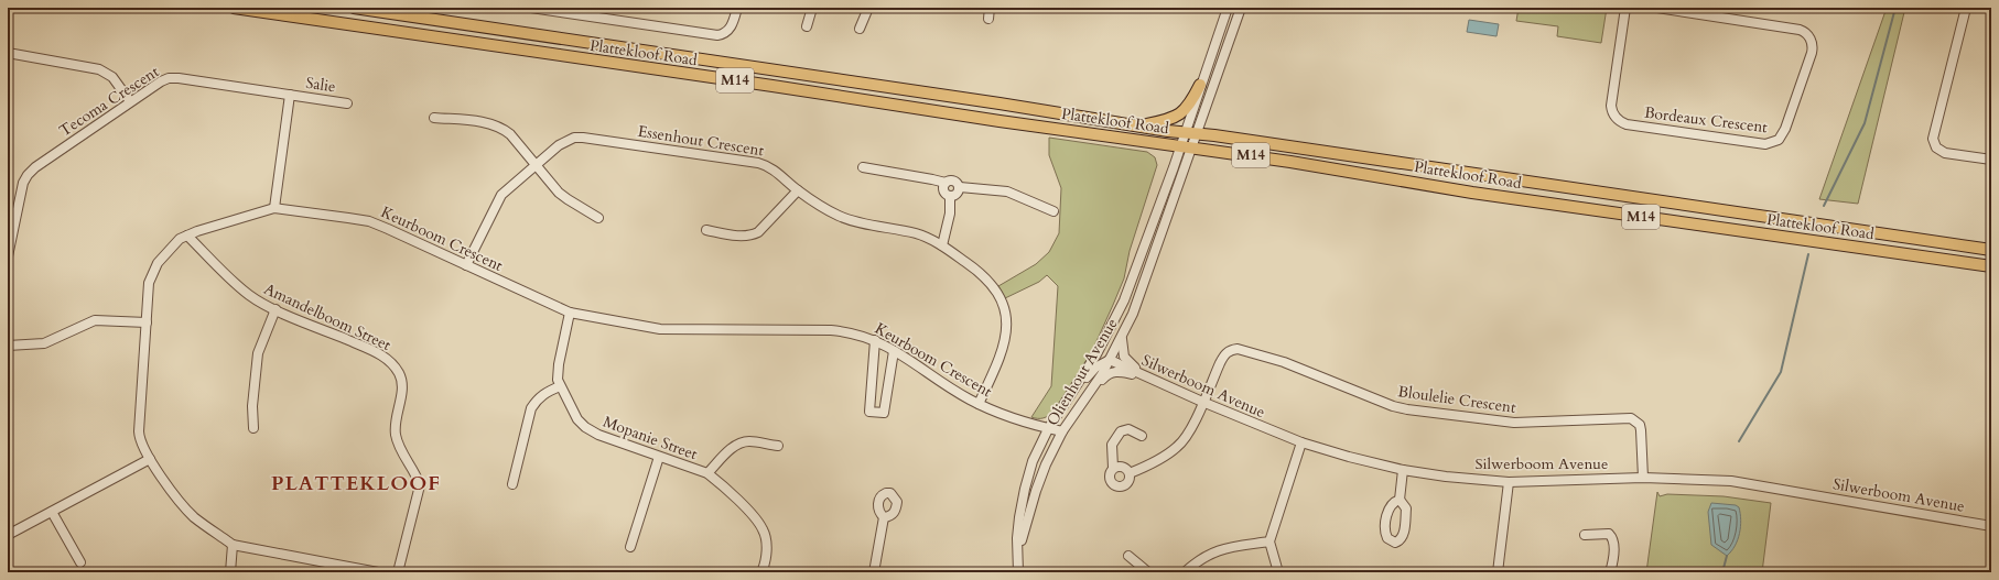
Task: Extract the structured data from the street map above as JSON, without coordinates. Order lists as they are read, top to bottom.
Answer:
{
  "streets": {
    "main road": ["Plattekloof Road", "M14"],
    "street": [
      "Salie",
      "Tecoma Crescent",
      "Bordeaux Crescent",
      "Essenhout Crescent",
      "Keurboom Crescent",
      "Amandelboom Street",
      "Olienhout Avenue",
      "Silwerboom Avenue",
      "Bloulelie Crescent",
      "Mopanie Street"
    ]
  },
  "crossings": [
    ["Plattekloof Road", "Olienhout Avenue"],
    ["Salie", "Tecoma Crescent"],
    ["Essenhout Crescent", "Keurboom Crescent"],
    ["Keurboom Crescent", "Amandelboom Street"],
    ["Keurboom Crescent", "Olienhout Avenue"],
    ["Keurboom Crescent", "Mopanie Street"],
    ["Olienhout Avenue", "Silwerboom Avenue"],
    ["Silwerboom Avenue", "Bloulelie Crescent"]
  ],
  "districts": ["PLATTEKLOOF"]
}
